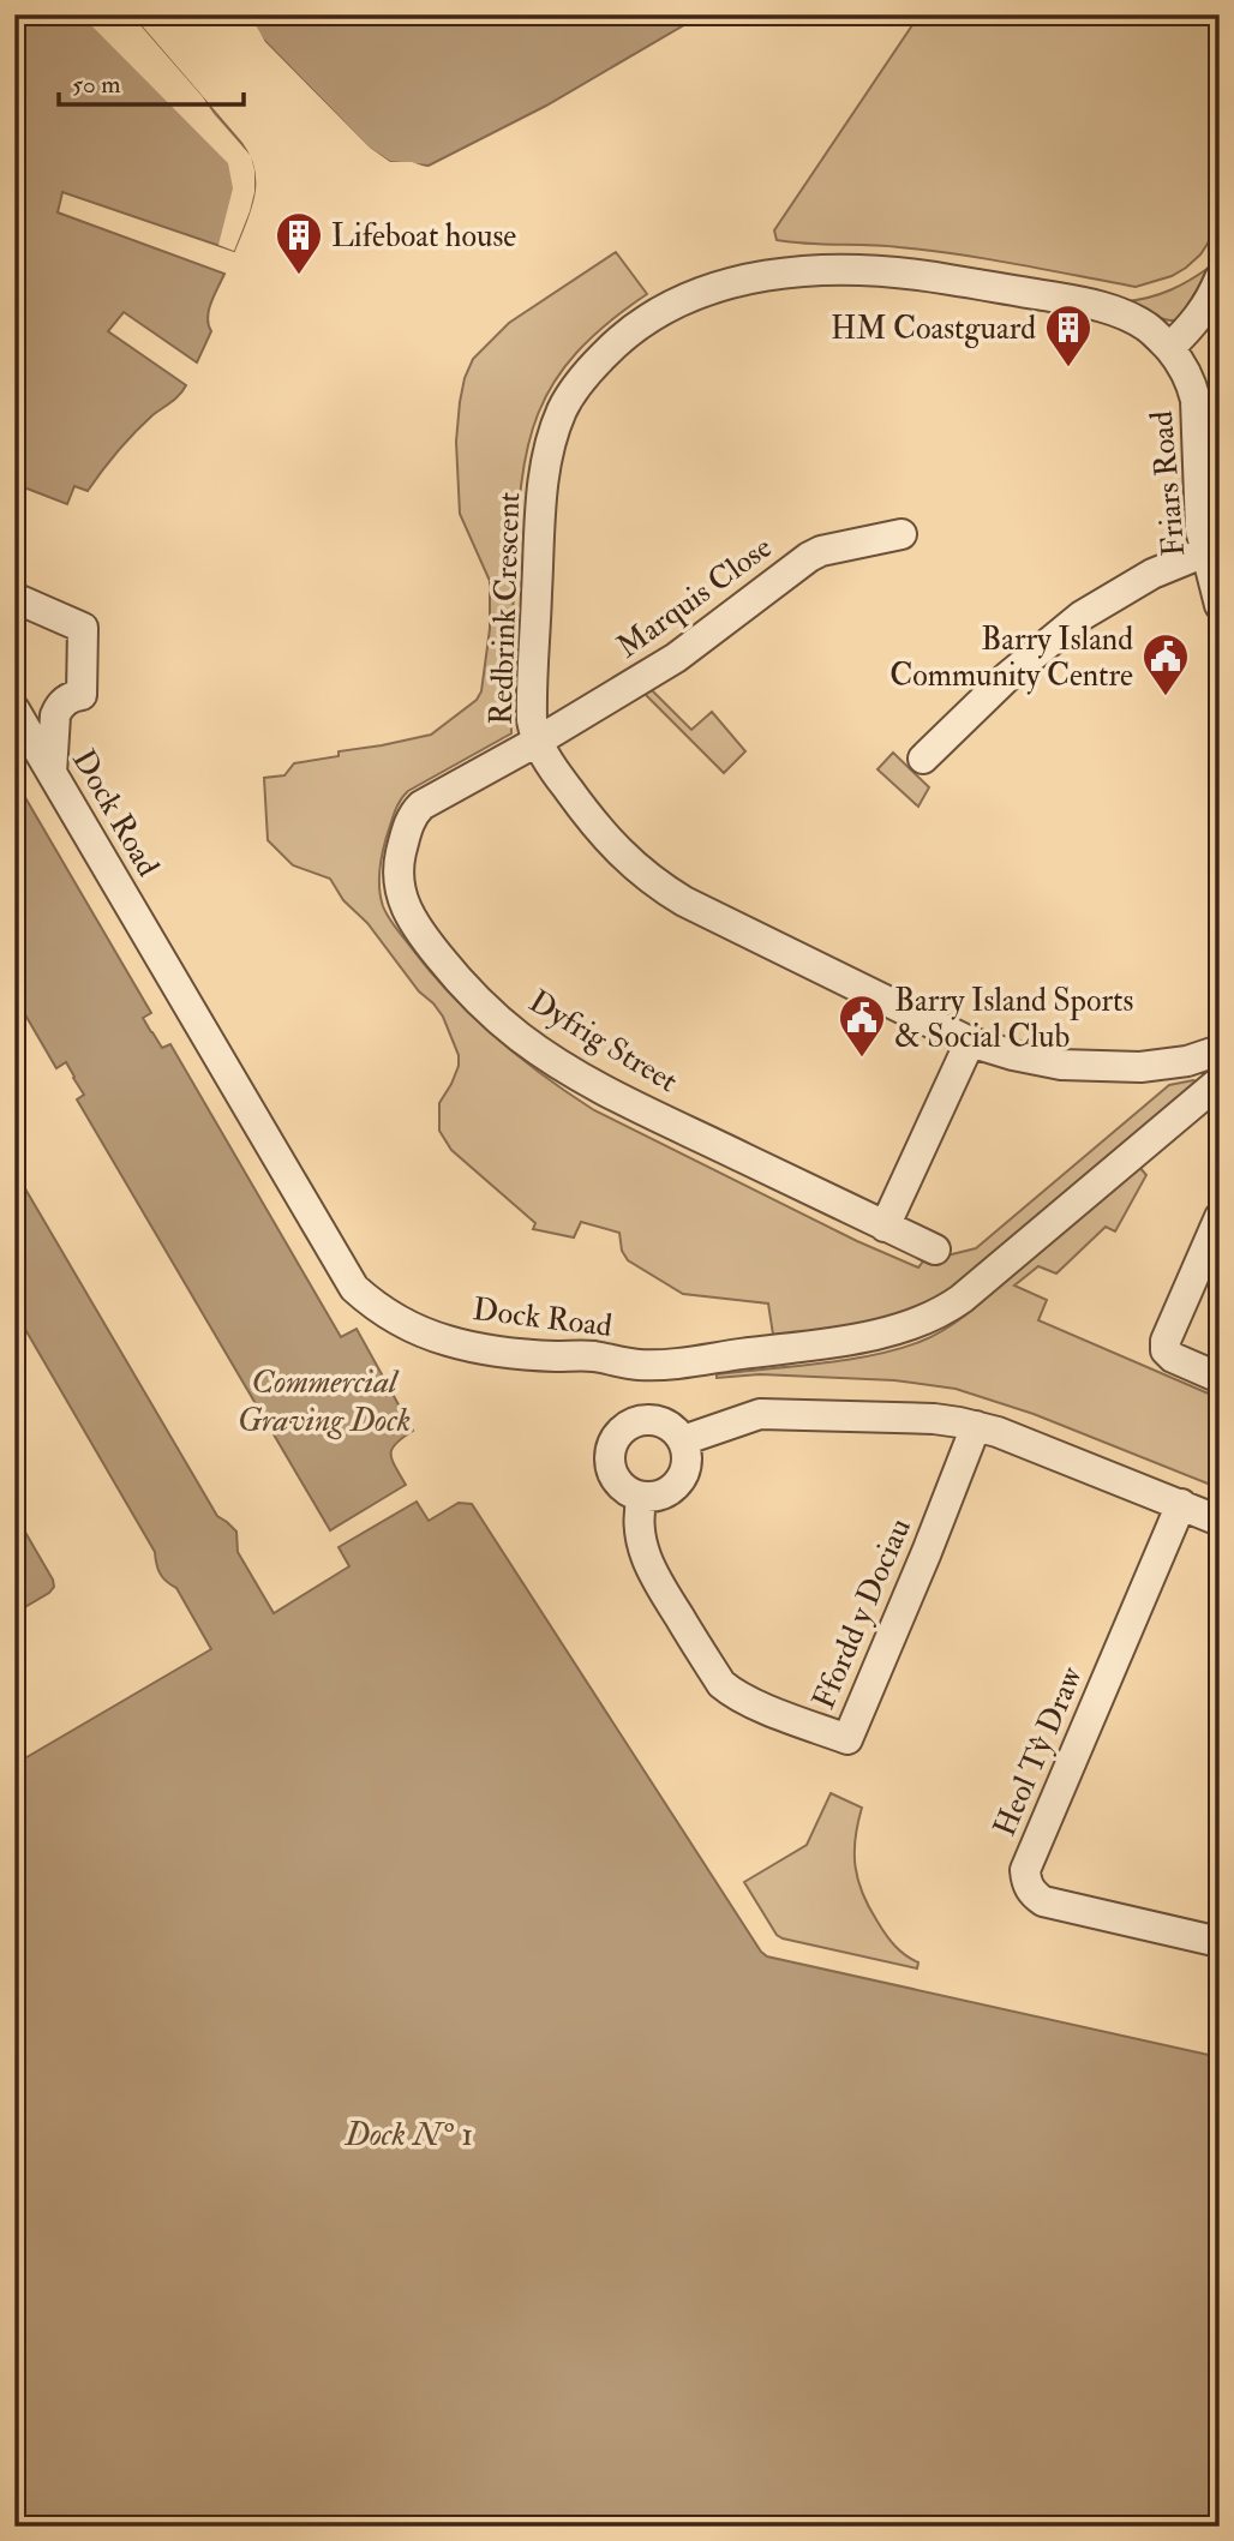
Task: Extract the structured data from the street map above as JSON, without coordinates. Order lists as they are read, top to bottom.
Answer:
{
  "streets": {
    "street": [
      "Friars Road",
      "Marquis Close",
      "Redbrink Crescent",
      "Dock Road",
      "Dyfrig Street",
      "Ffordd y Dociau",
      "Heol Tŷ Draw"
    ]
  },
  "crossings": [
    ["Friars Road", "Redbrink Crescent"],
    ["Marquis Close", "Redbrink Crescent"],
    ["Marquis Close", "Dyfrig Street"],
    ["Redbrink Crescent", "Dyfrig Street"]
  ],
  "water": ["Commercial Graving Dock", "Dock Nº 1"],
  "places": {
    "building": ["Lifeboat house", "HM Coastguard"],
    "public building": ["Barry Island Community Centre", "Barry Island Sports & Social Club"]
  },
  "scale_bar": "50 m"
}
